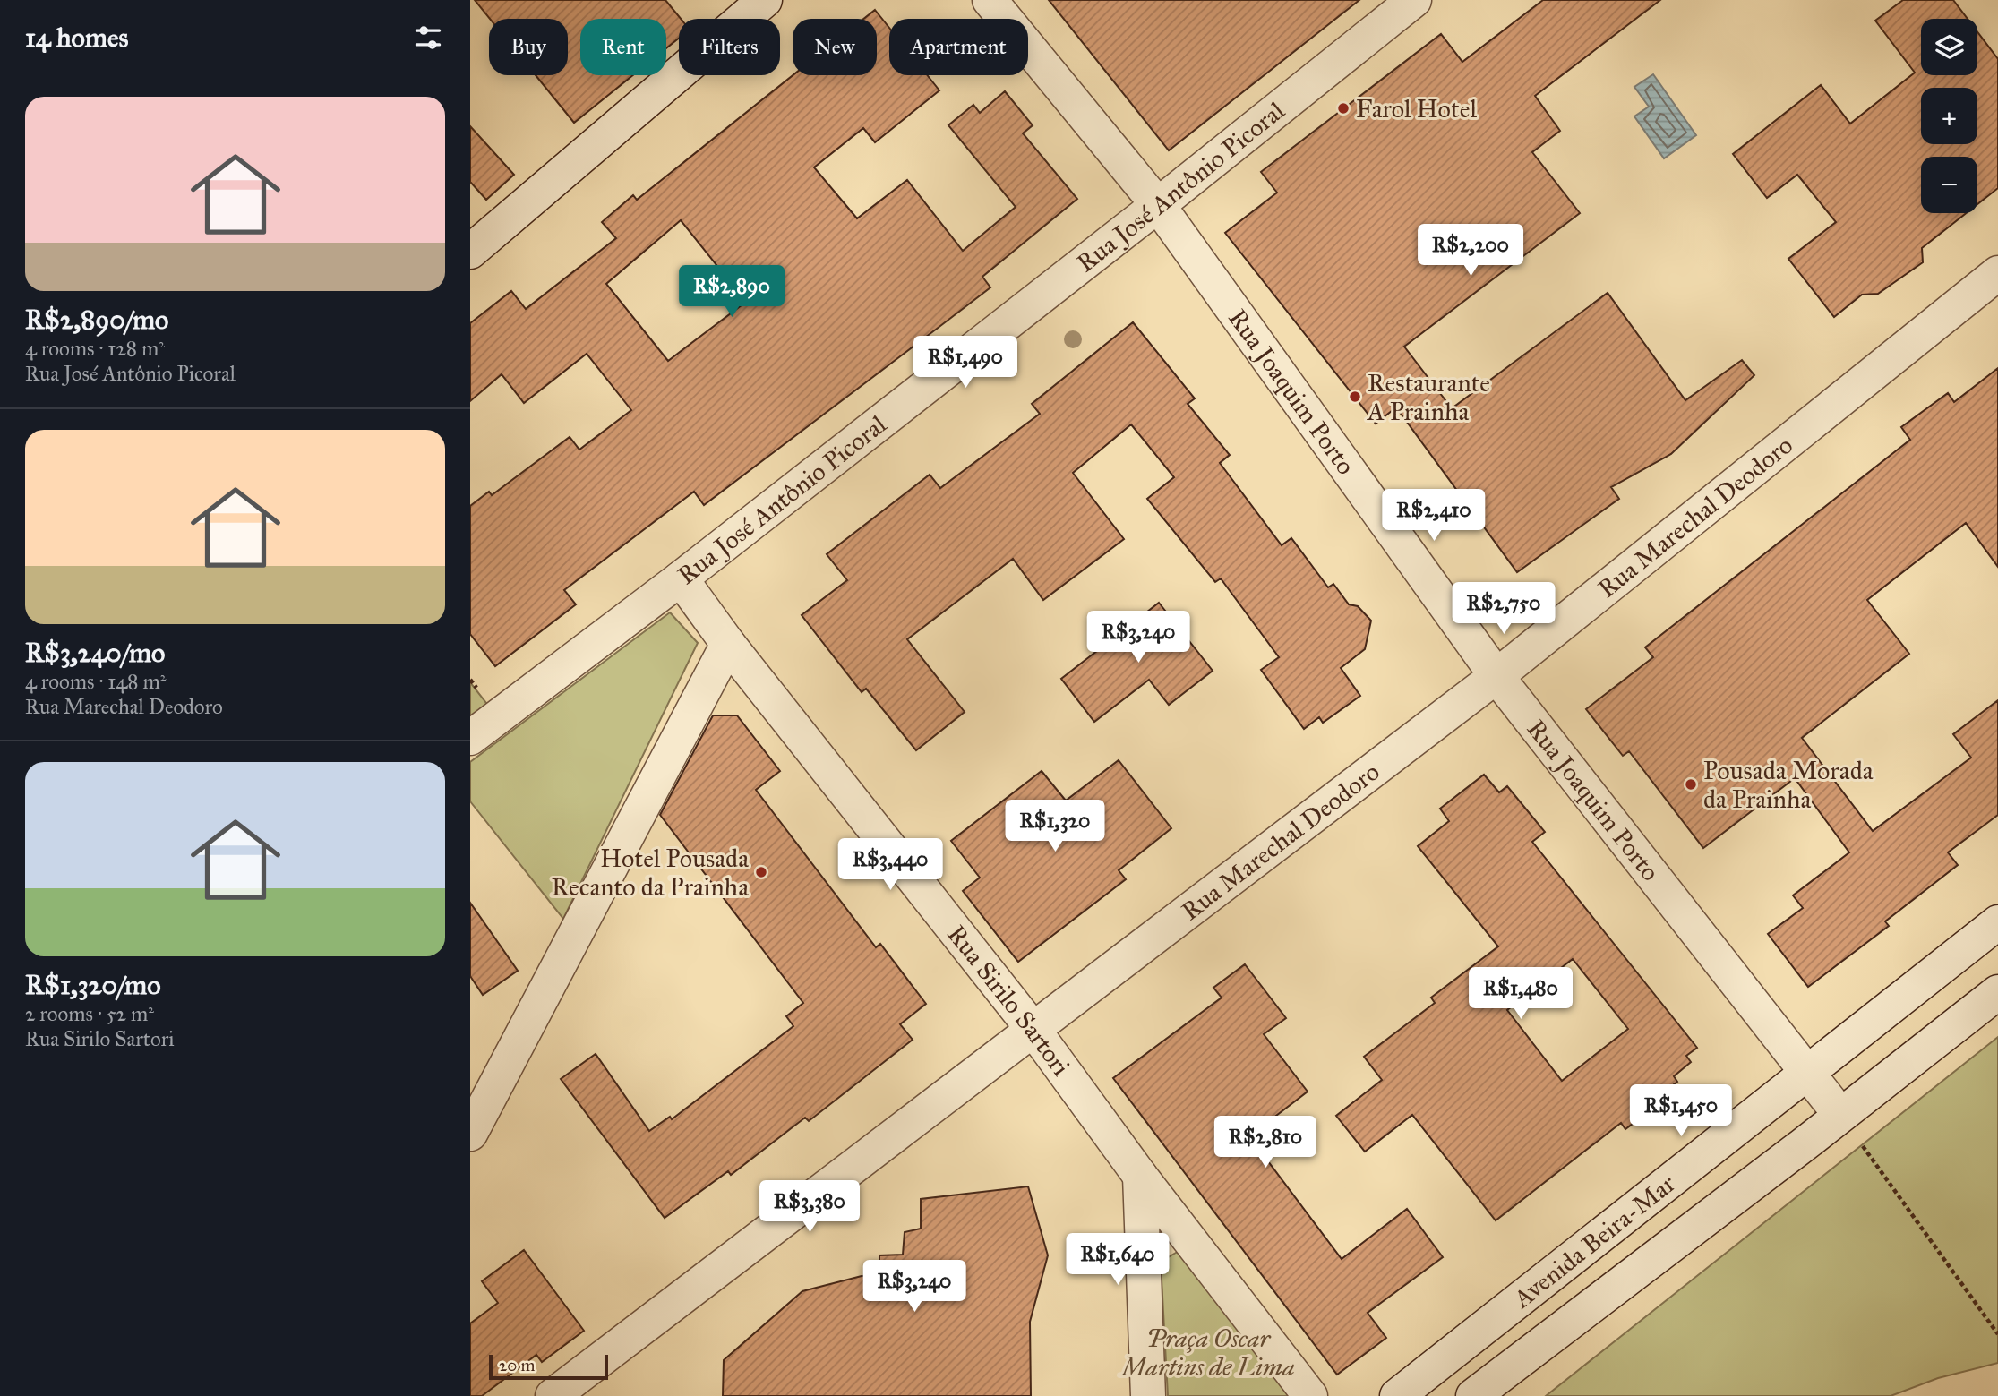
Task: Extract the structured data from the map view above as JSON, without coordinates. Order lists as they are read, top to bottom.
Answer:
{
  "streets": {
    "street": [
      "Rua José Antônio Picoral",
      "Rua Joaquim Porto",
      "Rua Marechal Deodoro",
      "Rua Sirilo Sartori",
      "Avenida Beira-Mar"
    ]
  },
  "crossings": [
    ["Rua José Antônio Picoral", "Rua Joaquim Porto"],
    ["Rua José Antônio Picoral", "Rua Sirilo Sartori"],
    ["Rua Joaquim Porto", "Rua Marechal Deodoro"],
    ["Rua Joaquim Porto", "Avenida Beira-Mar"],
    ["Rua Marechal Deodoro", "Rua Sirilo Sartori"]
  ],
  "parks": ["Praça Oscar Martins de Lima"],
  "places": [
    "Farol Hotel",
    "Restaurante A Prainha",
    "Pousada Morada da Prainha",
    "Hotel Pousada Recanto da Prainha"
  ],
  "scale_bar": "20 m",
  "page": {
    "heading": "14 homes",
    "map_buttons": ["+", "−"],
    "chip": [
      "Buy",
      "Rent",
      "Filters",
      "New",
      "Apartment"
    ],
    "list": [
      {
        "name": "R$2,890/mo",
        "note": "4 rooms · 128 m² · Rua José Antônio Picoral"
      },
      {
        "name": "R$3,240/mo",
        "note": "4 rooms · 148 m² · Rua Marechal Deodoro"
      },
      {
        "name": "R$1,320/mo",
        "note": "2 rooms · 52 m² · Rua Sirilo Sartori"
      }
    ],
    "price": [
      "R$2,200",
      "R$2,890",
      "R$1,490",
      "R$2,410",
      "R$2,750",
      "R$3,240",
      "R$1,320",
      "R$3,440",
      "R$1,480",
      "R$1,450",
      "R$2,810",
      "R$3,380",
      "R$1,640",
      "R$3,240"
    ],
    "scale": "20 m"
  }
}
